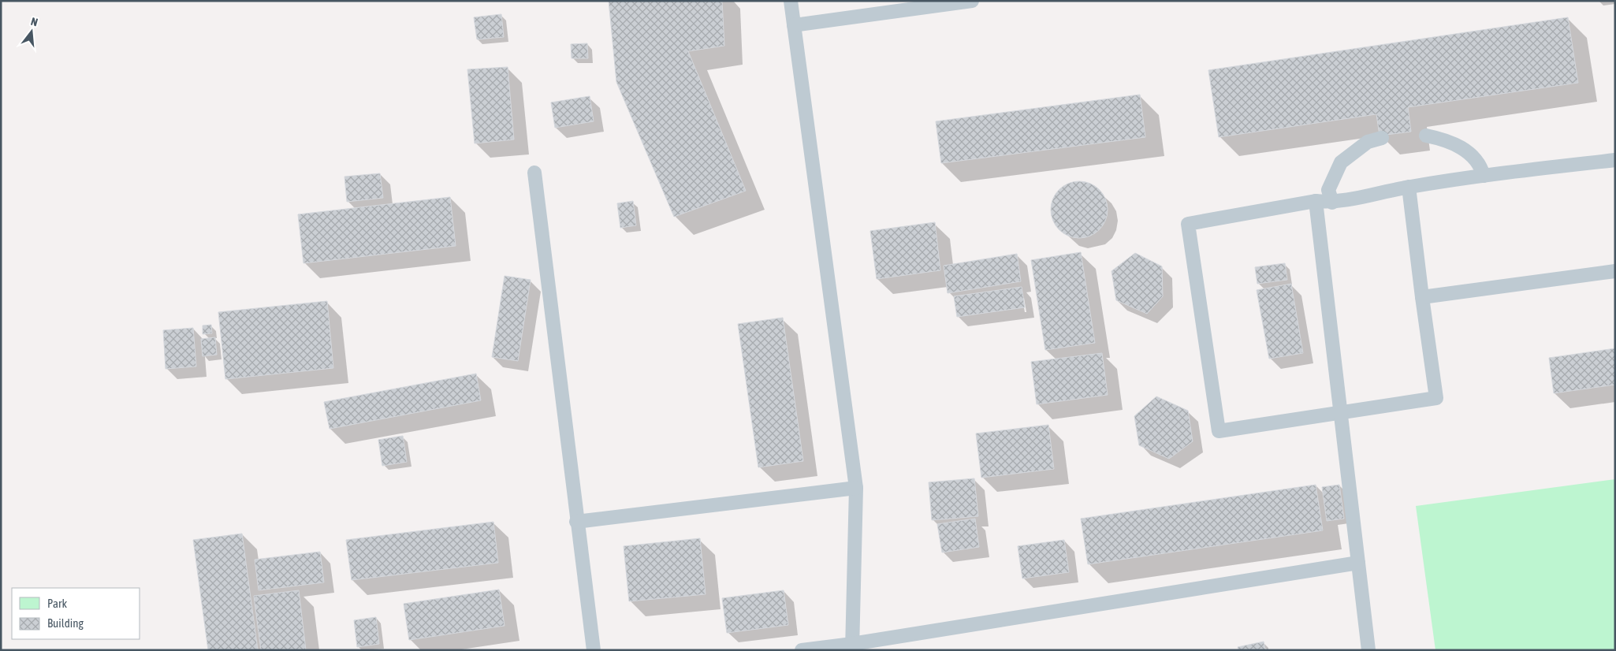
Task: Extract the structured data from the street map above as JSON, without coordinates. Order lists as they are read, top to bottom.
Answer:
{
  "legend": ["Park", "Building"],
  "north": "top"
}
